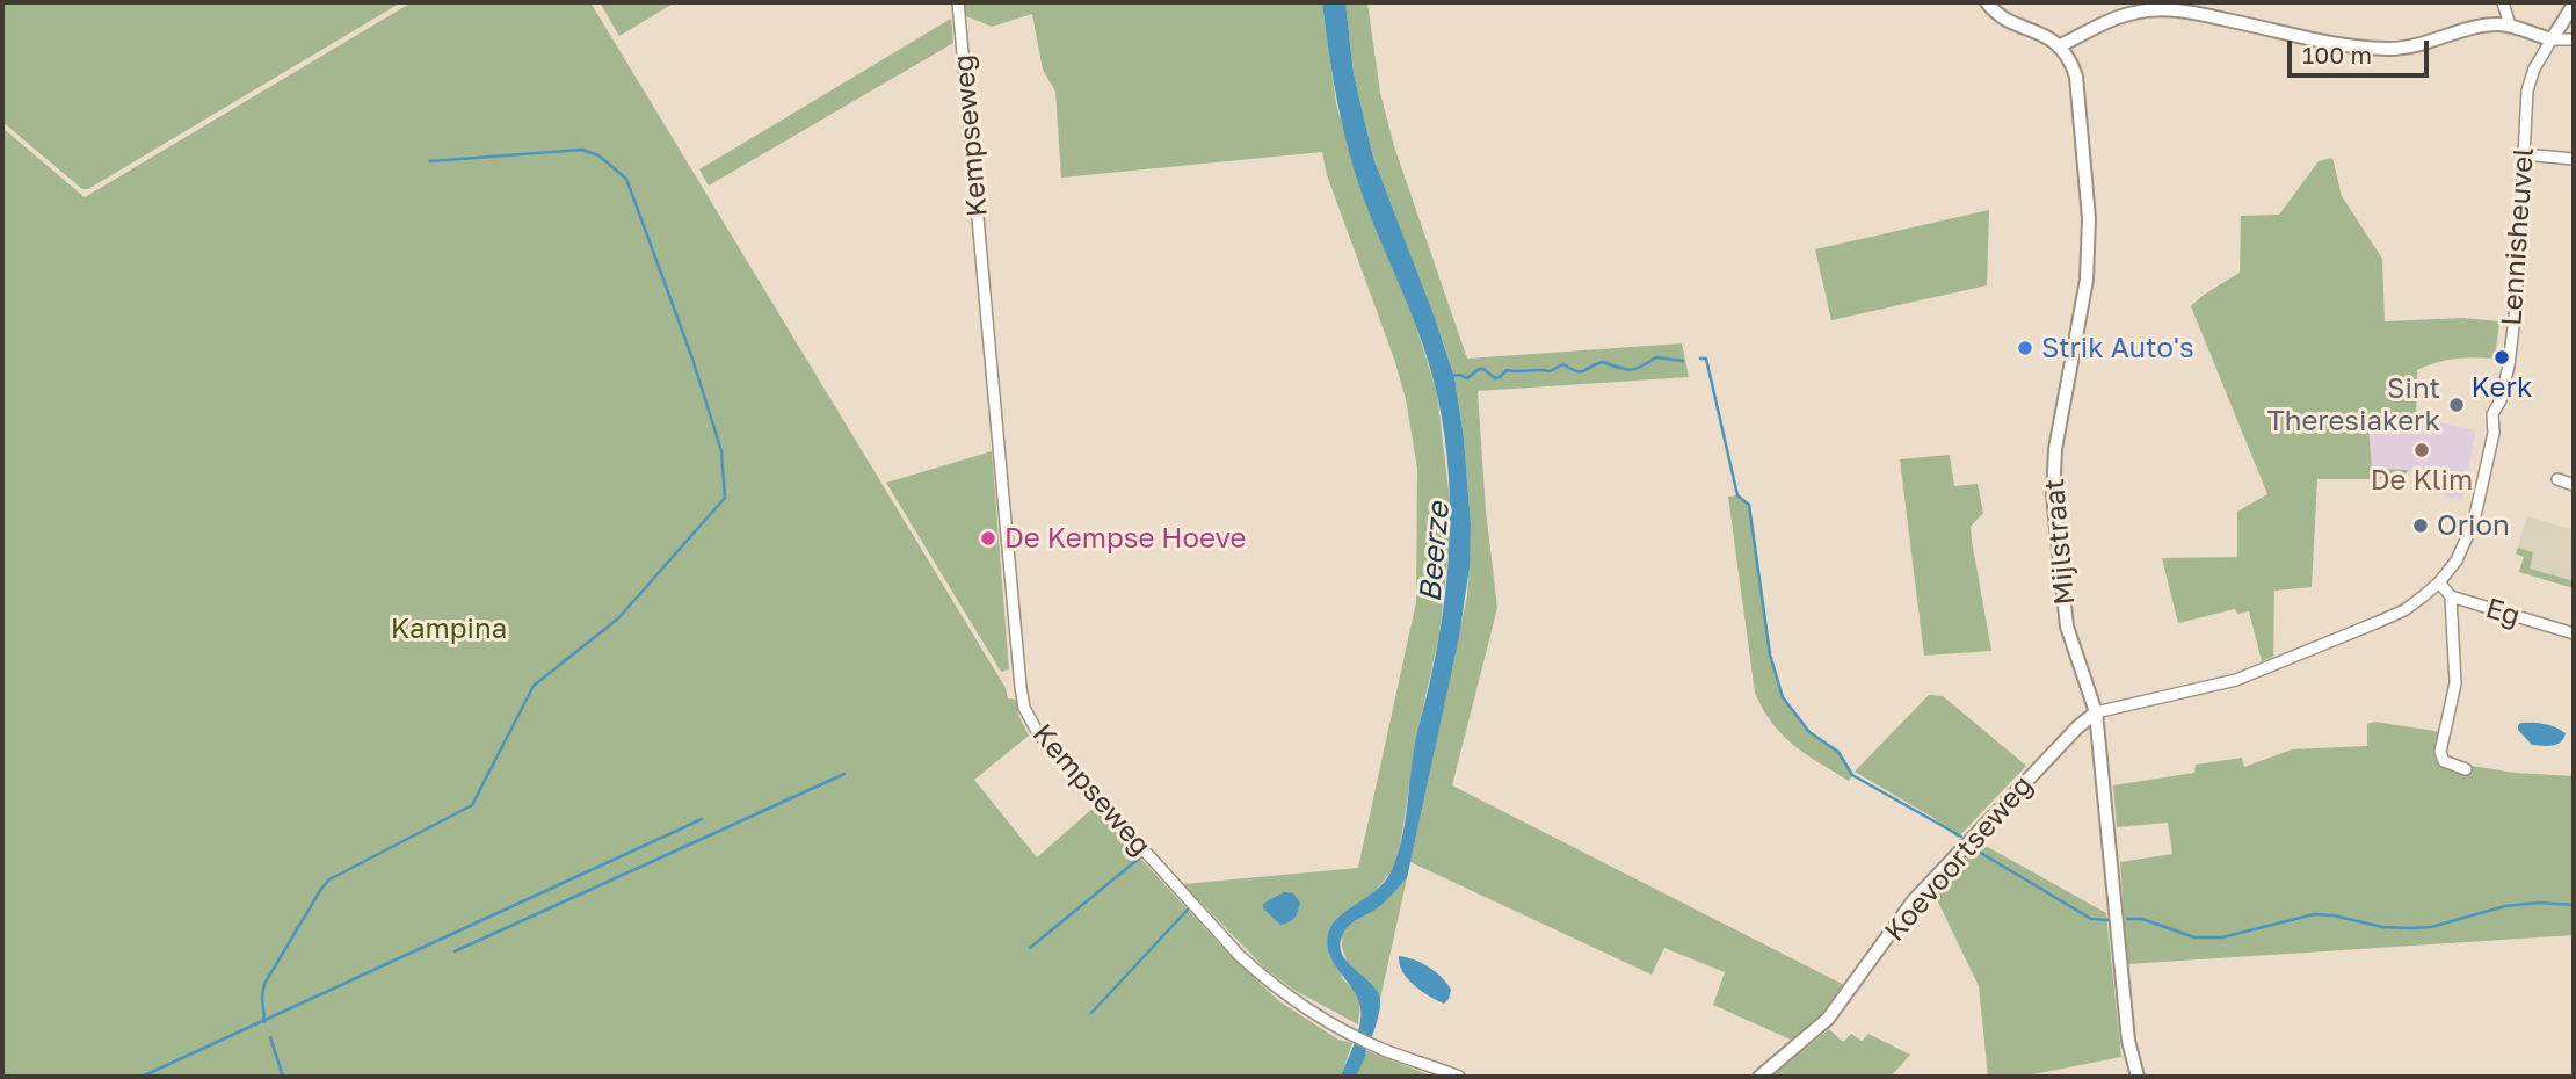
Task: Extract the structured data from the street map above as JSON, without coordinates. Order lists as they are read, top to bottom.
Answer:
{
  "streets": {
    "street": [
      "Kempseweg",
      "Lennisheuvel",
      "Mijlstraat",
      "Eg",
      "Koevoortseweg"
    ]
  },
  "crossings": [
    ["Lennisheuvel", "Mijlstraat"],
    ["Lennisheuvel", "Eg"],
    ["Lennisheuvel", "Koevoortseweg"],
    ["Mijlstraat", "Koevoortseweg"]
  ],
  "water": ["Beerze"],
  "parks": ["Kampina"],
  "places": [
    "Strik Auto's",
    "Kerk",
    "Sint Theresiakerk",
    "De Klim",
    "Orion",
    "De Kempse Hoeve"
  ],
  "scale_bar": "100 m"
}
